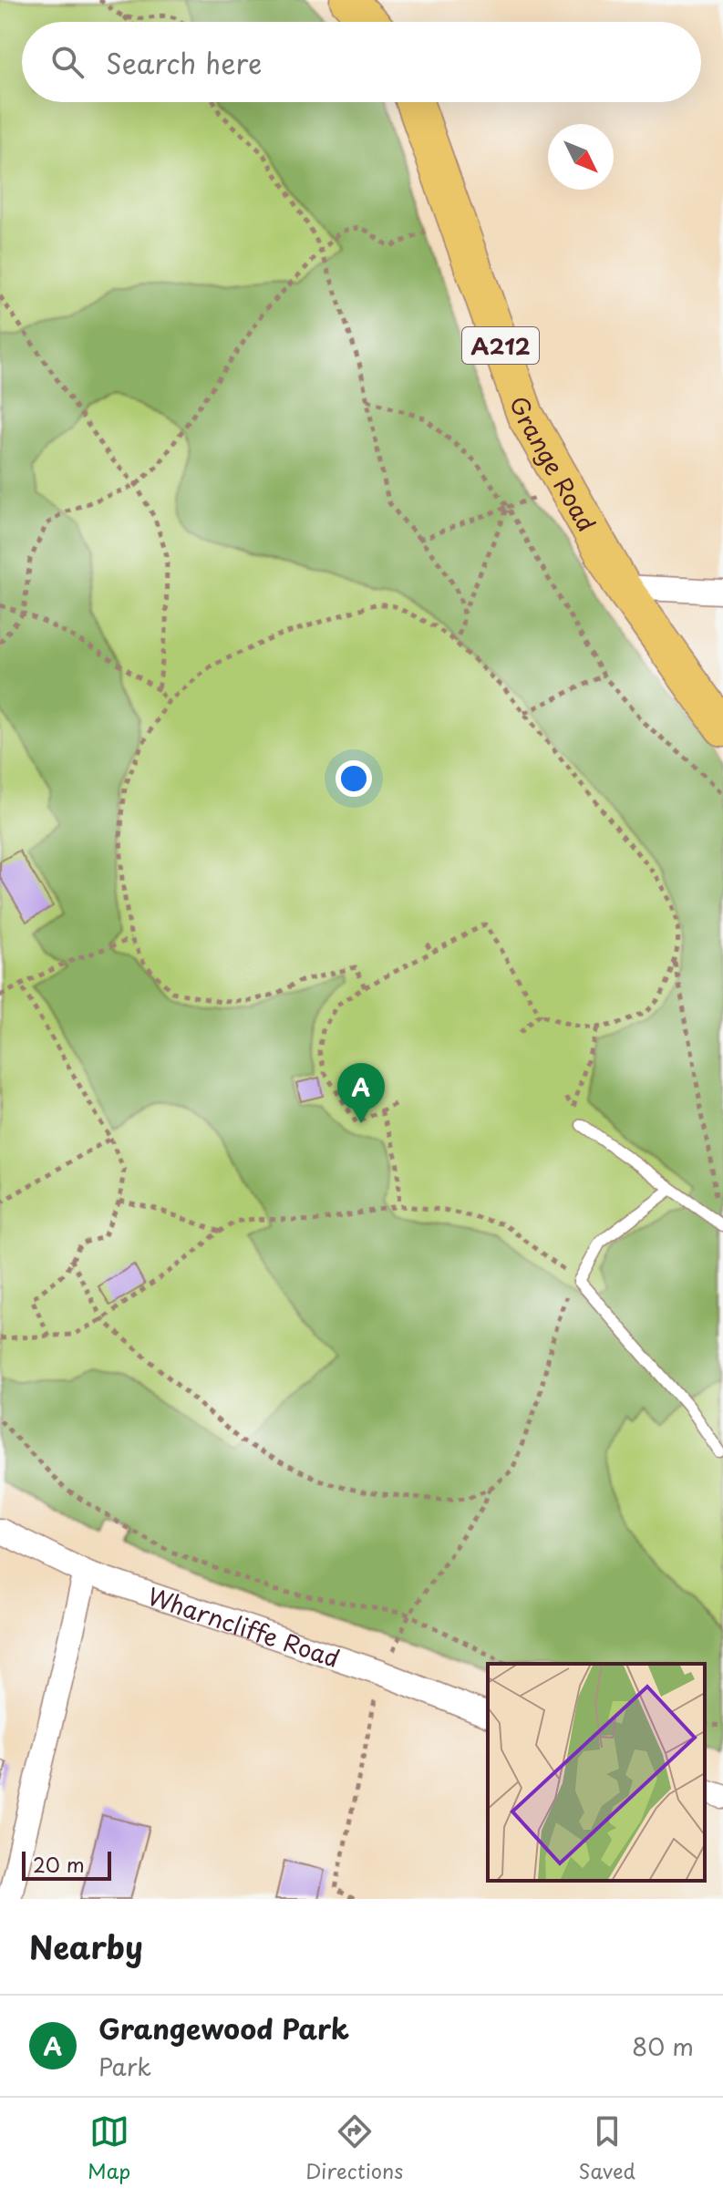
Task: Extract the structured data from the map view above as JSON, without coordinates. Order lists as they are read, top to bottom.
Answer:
{
  "streets": {
    "main road": ["A212", "Grange Road"],
    "street": ["Wharncliffe Road"]
  },
  "scale_bar": "20 m",
  "north": "bottom right",
  "page": {
    "search": "Search here",
    "pins": "A",
    "scale": "20 m",
    "heading": "Nearby",
    "list": [
      {
        "mark": "A",
        "name": "Grangewood Park",
        "note": "Park",
        "value": "80 m"
      }
    ],
    "nav": ["Map", "Directions", "Saved"]
  }
}
